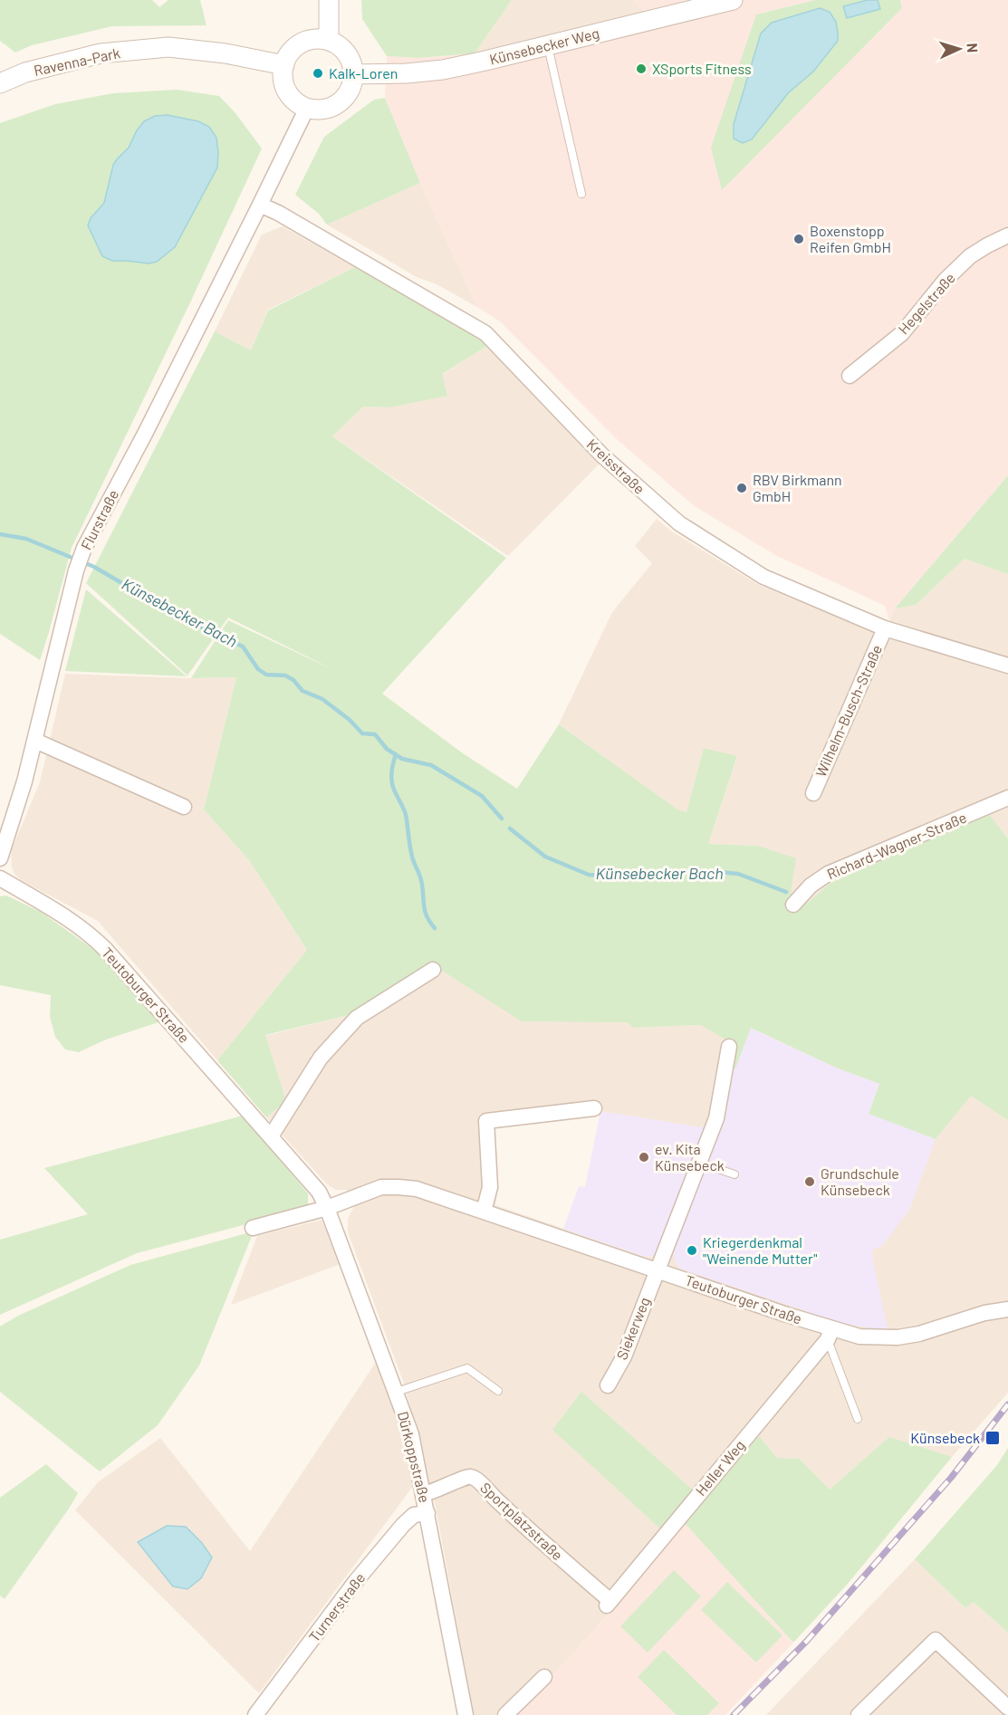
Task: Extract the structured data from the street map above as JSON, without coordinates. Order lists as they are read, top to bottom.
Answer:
{
  "streets": {
    "street": [
      "Künsebecker Weg",
      "Ravenna-Park",
      "Hegelstraße",
      "Kreisstraße",
      "Flurstraße",
      "Wilhelm-Busch-Straße",
      "Richard-Wagner-Straße",
      "Teutoburger Straße",
      "Siekerweg",
      "Dürkoppstraße",
      "Heller Weg",
      "Sportplatzstraße",
      "Turnerstraße"
    ]
  },
  "crossings": [
    ["Künsebecker Weg", "Ravenna-Park"],
    ["Künsebecker Weg", "Flurstraße"],
    ["Ravenna-Park", "Flurstraße"],
    ["Kreisstraße", "Flurstraße"],
    ["Kreisstraße", "Wilhelm-Busch-Straße"],
    ["Teutoburger Straße", "Siekerweg"],
    ["Teutoburger Straße", "Dürkoppstraße"],
    ["Teutoburger Straße", "Heller Weg"],
    ["Dürkoppstraße", "Sportplatzstraße"],
    ["Dürkoppstraße", "Turnerstraße"],
    ["Heller Weg", "Sportplatzstraße"]
  ],
  "water": ["Künsebecker Bach"],
  "places": {
    "other": [
      "XSports Fitness",
      "Kalk-Loren",
      "Boxenstopp Reifen GmbH",
      "RBV Birkmann GmbH",
      "ev. Kita Künsebeck",
      "Grundschule Künsebeck",
      "Kriegerdenkmal \"Weinende Mutter\""
    ],
    "transit": ["Künsebeck"]
  },
  "north": "right"
}
